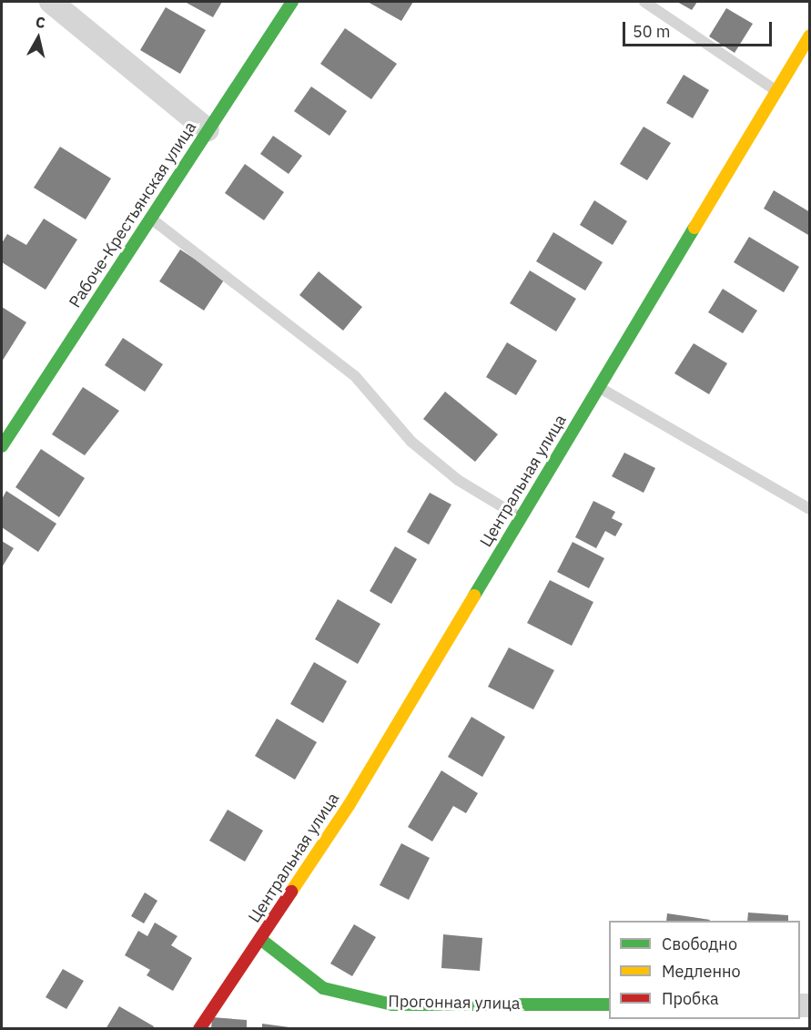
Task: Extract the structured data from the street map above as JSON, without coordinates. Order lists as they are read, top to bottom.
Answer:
{
  "streets": {
    "street": ["Рабоче-Крестьянская улица", "Центральная улица", "Прогонная улица"]
  },
  "crossings": [
    ["Центральная улица", "Прогонная улица"]
  ],
  "legend": ["Свободно", "Медленно", "Пробка"],
  "scale_bar": "50 m",
  "north": "top"
}
